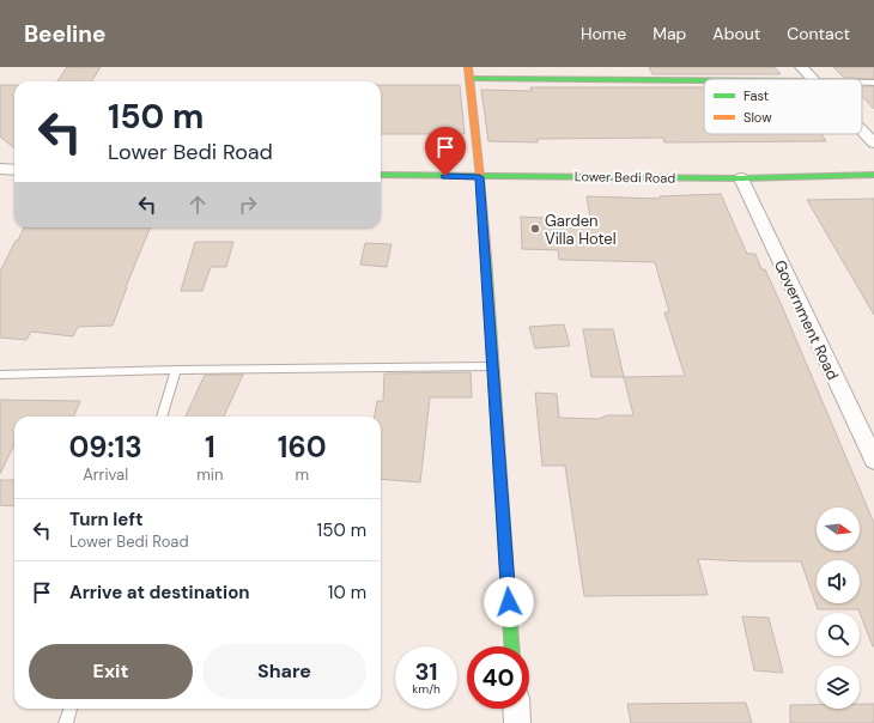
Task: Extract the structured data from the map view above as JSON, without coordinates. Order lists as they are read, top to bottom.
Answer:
{
  "streets": {
    "street": ["Lower Bedi Road", "Government Road"]
  },
  "crossings": [
    ["Lower Bedi Road", "Government Road"]
  ],
  "places": ["Garden Villa Hotel"],
  "legend": ["Fast", "Slow"],
  "north": "right",
  "page": {
    "header": "Beeline",
    "nav": [
      "Home",
      "Map",
      "About",
      "Contact"
    ],
    "turn": ["150 m", "Lower Bedi Road"],
    "eta": [
      "09:13",
      "Arrival",
      "1",
      "min",
      "160",
      "m"
    ],
    "list": [
      {
        "name": "Turn left",
        "note": "Lower Bedi Road",
        "value": "150 m"
      },
      {
        "name": "Arrive at destination",
        "value": "10 m"
      }
    ],
    "buttons": ["Exit", "Share"],
    "speed": "31 km/h",
    "limit": "40"
  }
}
